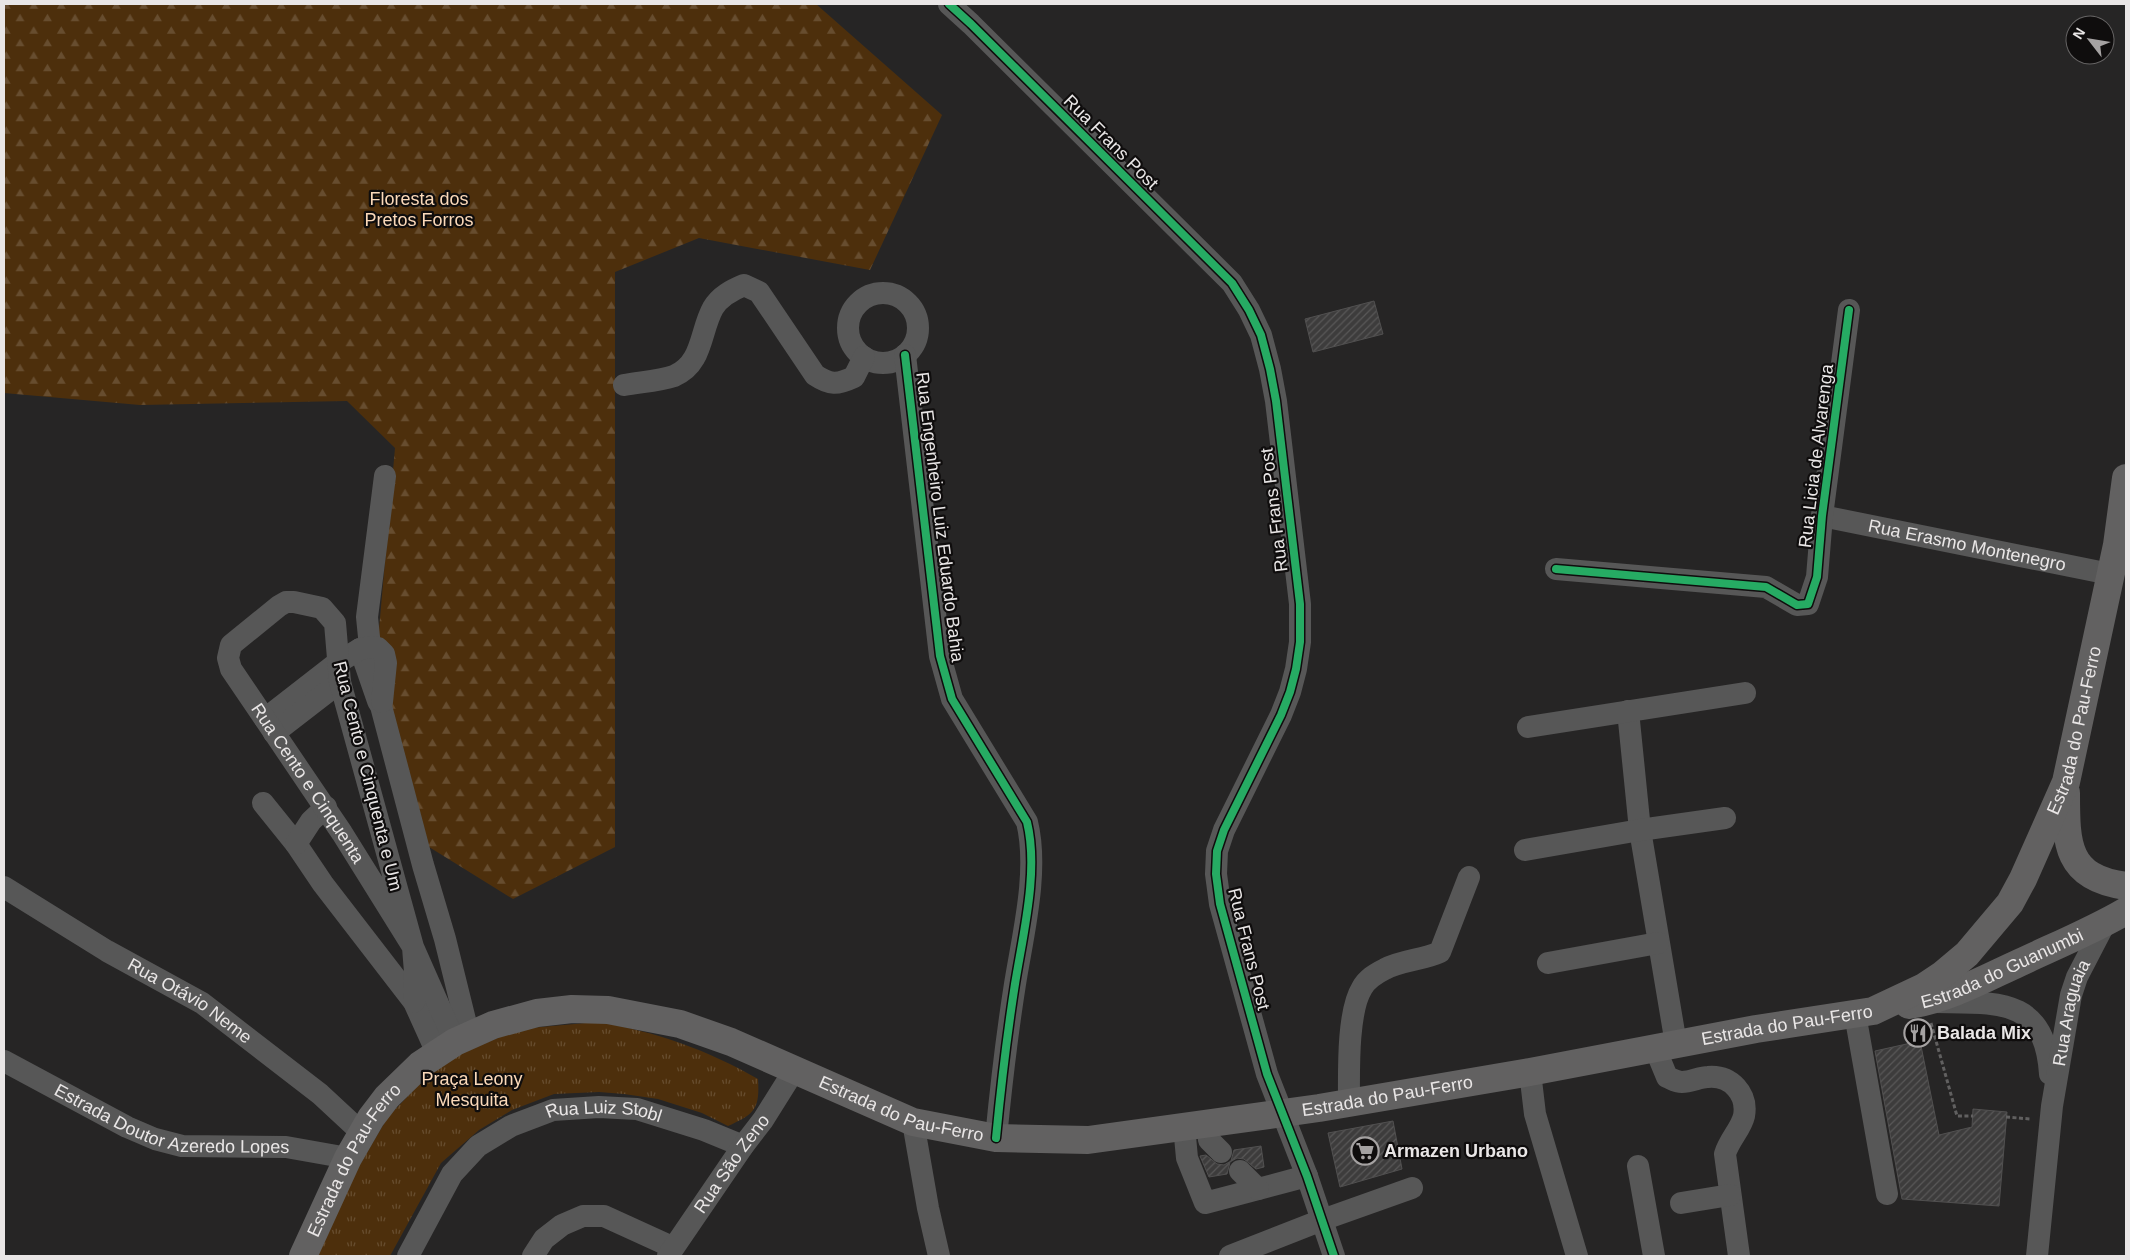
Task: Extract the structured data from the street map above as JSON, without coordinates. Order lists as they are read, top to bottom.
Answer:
{
  "streets": {
    "main road": ["Estrada do Pau-Ferro", "Estrada do Guanumbi"],
    "street": [
      "Rua Frans Post",
      "Rua Licia de Alvarenga",
      "Rua Engenheiro Luiz Eduardo Bahia",
      "Rua Erasmo Montenegro",
      "Rua Cento e Cinquenta e Um",
      "Rua Cento e Cinquenta",
      "Rua Otávio Neme",
      "Rua Araguaia",
      "Estrada Doutor Azeredo Lopes",
      "Rua Luiz Stobl",
      "Rua São Zeno"
    ]
  },
  "crossings": [
    ["Rua Frans Post", "Estrada do Pau-Ferro"],
    ["Rua Licia de Alvarenga", "Rua Erasmo Montenegro"],
    ["Rua Engenheiro Luiz Eduardo Bahia", "Estrada do Pau-Ferro"],
    ["Rua Erasmo Montenegro", "Estrada do Pau-Ferro"],
    ["Estrada do Pau-Ferro", "Rua Cento e Cinquenta"],
    ["Estrada do Pau-Ferro", "Estrada do Guanumbi"],
    ["Estrada do Pau-Ferro", "Rua Otávio Neme"],
    ["Estrada do Pau-Ferro", "Estrada Doutor Azeredo Lopes"],
    ["Estrada do Pau-Ferro", "Rua São Zeno"],
    ["Rua Cento e Cinquenta e Um", "Rua Cento e Cinquenta"],
    ["Estrada do Guanumbi", "Rua Araguaia"],
    ["Rua Luiz Stobl", "Rua São Zeno"]
  ],
  "parks": ["Floresta dos Pretos Forros", "Praça Leony Mesquita"],
  "places": {
    "restaurant": ["Balada Mix"],
    "supermarket": ["Armazen Urbano"]
  },
  "north": "top left"
}
